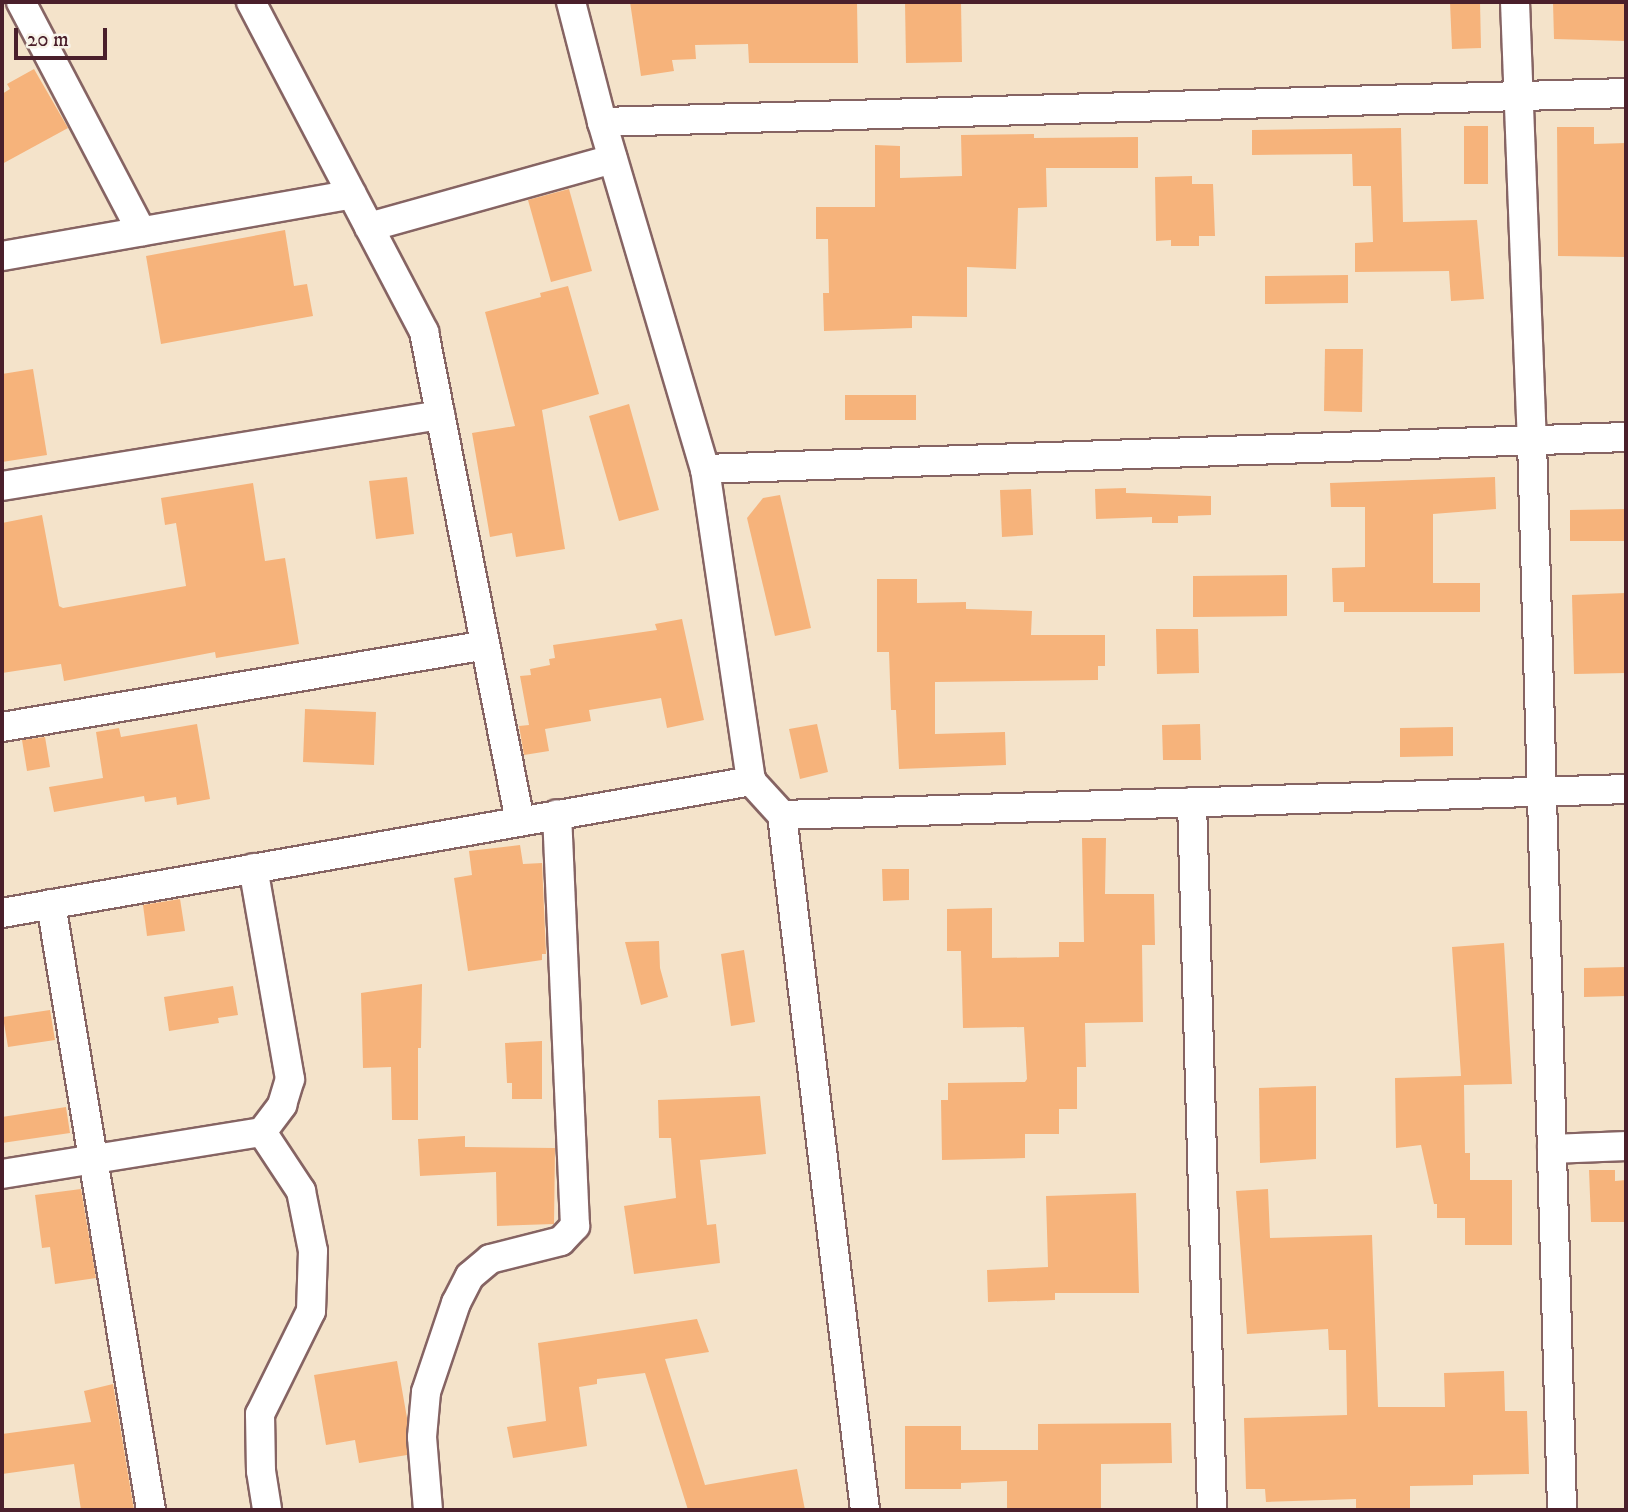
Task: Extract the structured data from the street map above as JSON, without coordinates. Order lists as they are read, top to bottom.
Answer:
{
  "scale_bar": "20 m"
}
